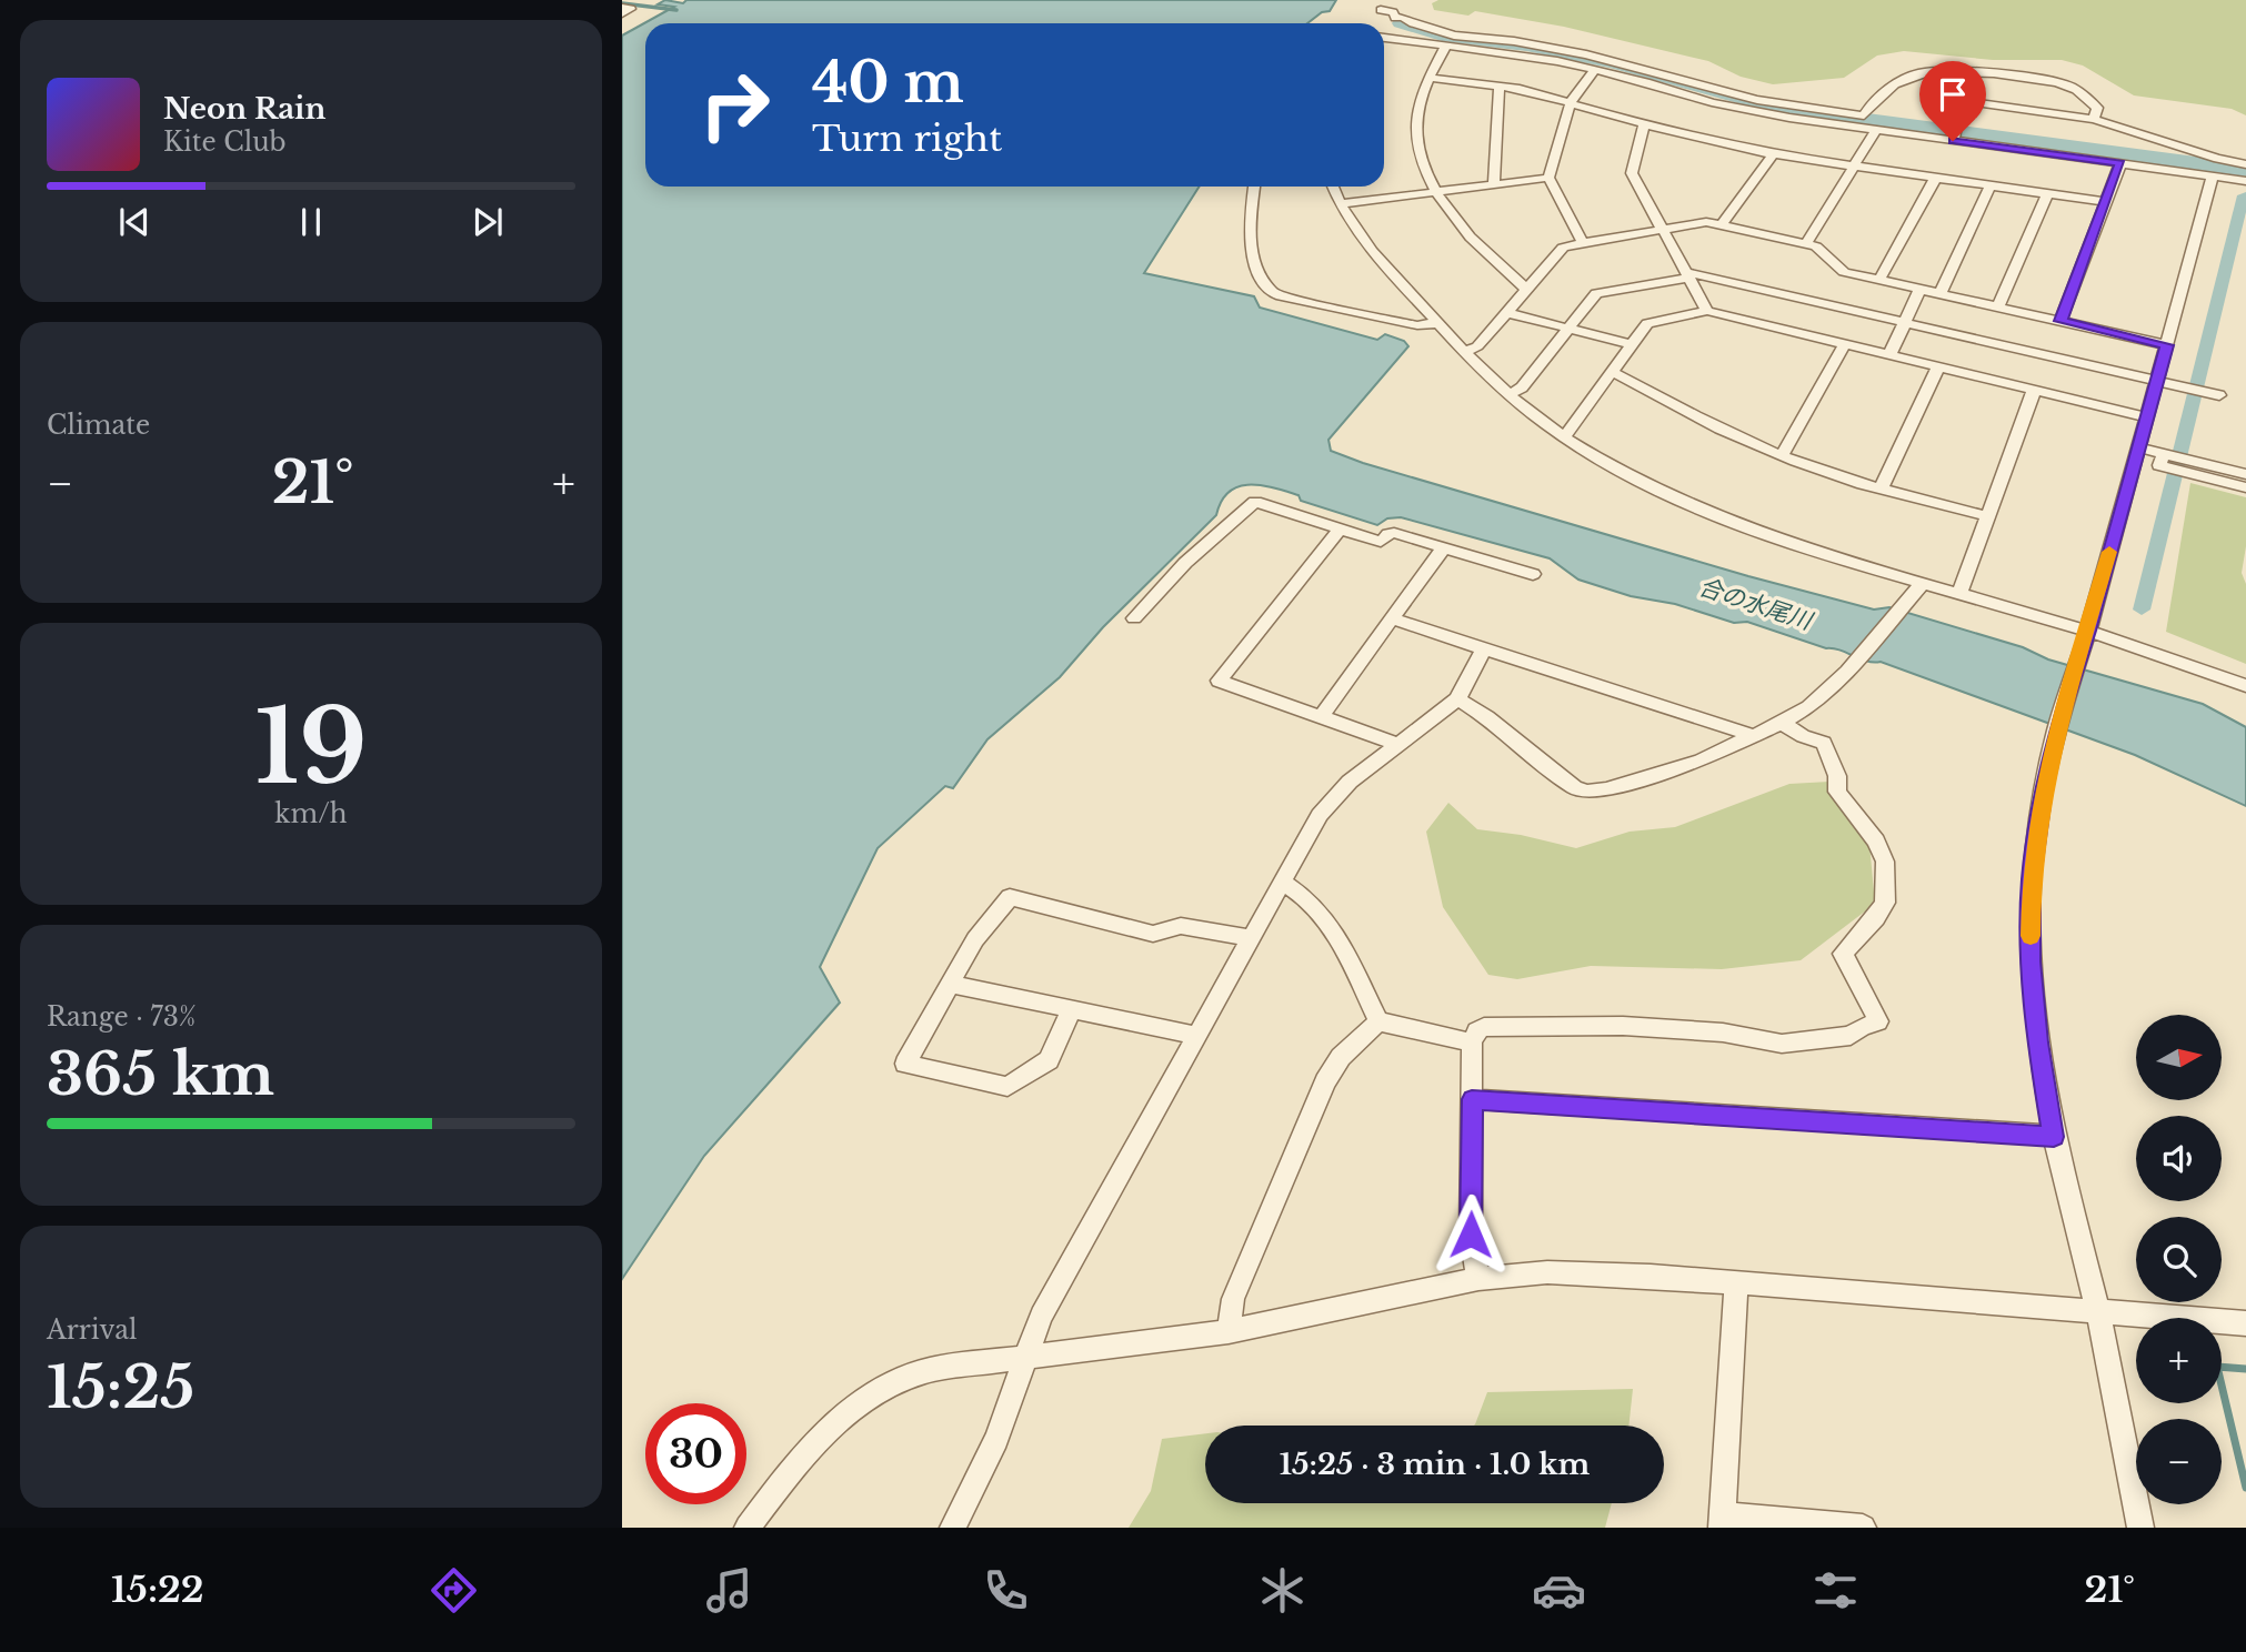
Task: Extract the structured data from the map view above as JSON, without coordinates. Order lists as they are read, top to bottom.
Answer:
{
  "water": ["合の水尾川"],
  "north": "right",
  "page": {
    "turn": ["40 m", "Turn right"],
    "song": ["Neon Rain", "Kite Club"],
    "tile": [
      "Climate",
      ["19", "km/h"],
      ["Range · 73%", "365 km"],
      ["Arrival", "15:25"]
    ],
    "heat": ["−", "21°", "+"],
    "map_buttons": ["+", "−"],
    "limit": "30",
    "trip": "15:25 · 3 min · 1.0 km",
    "tabs": ["15:22", "21°"]
  }
}
